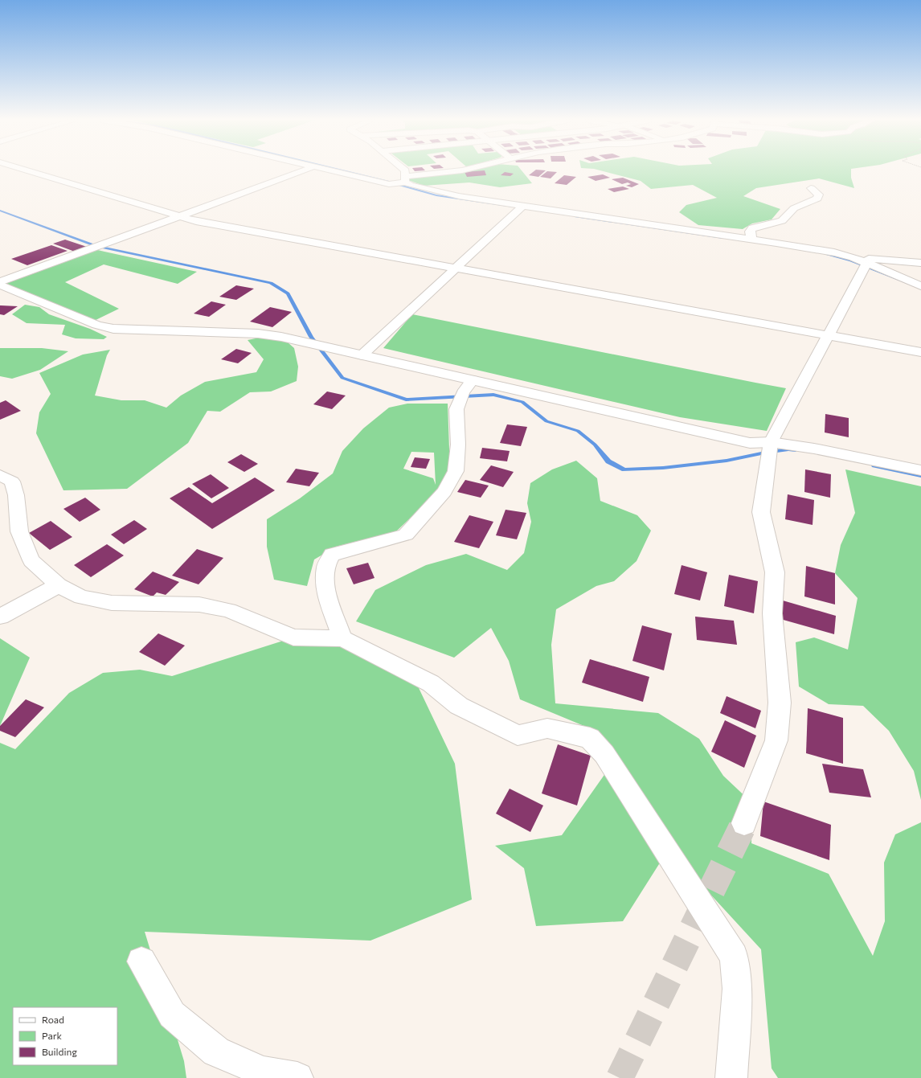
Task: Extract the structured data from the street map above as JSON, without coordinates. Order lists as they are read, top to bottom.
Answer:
{
  "legend": ["Road", "Park", "Building"]
}
